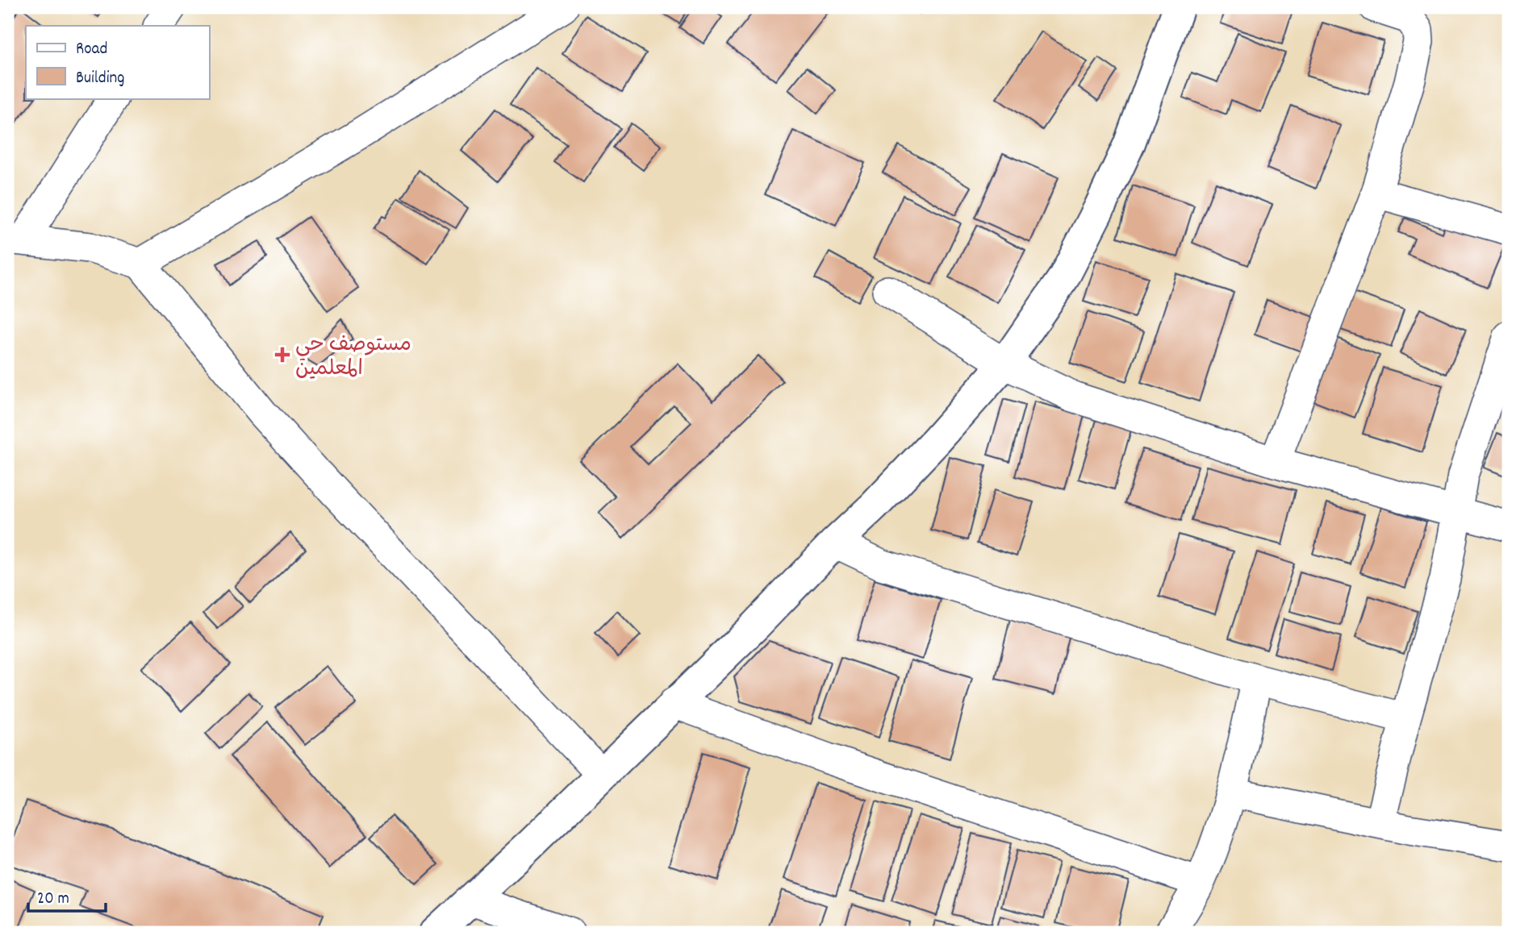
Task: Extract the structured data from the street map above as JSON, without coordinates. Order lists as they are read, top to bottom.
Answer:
{
  "places": {
    "health": ["مستوصف حي المعلمين"]
  },
  "legend": ["Road", "Building"],
  "scale_bar": "20 m"
}
